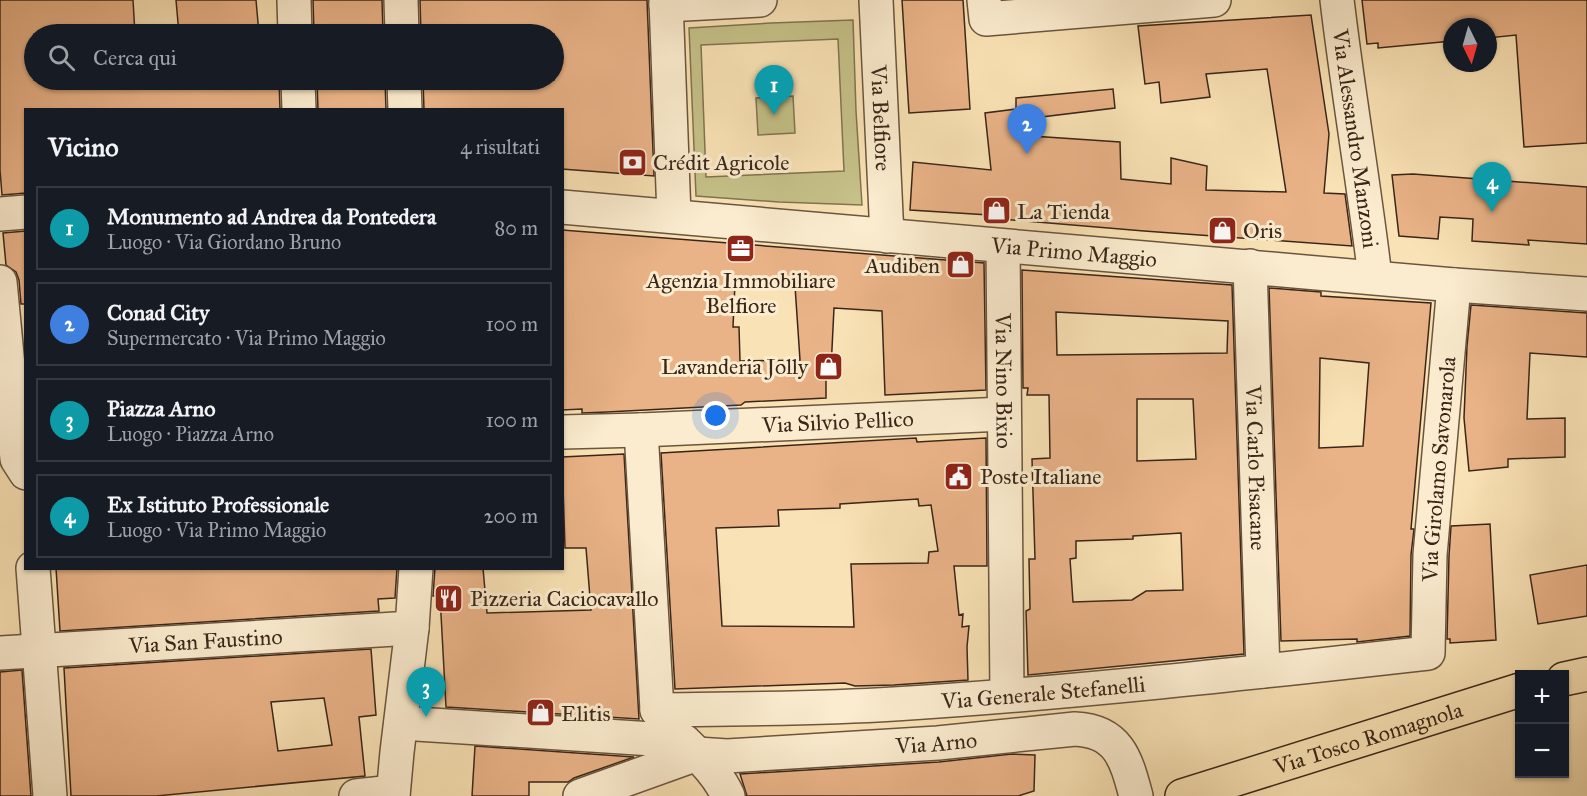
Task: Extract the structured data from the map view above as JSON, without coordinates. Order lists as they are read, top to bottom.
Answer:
{
  "streets": {
    "main road": ["Via Tosco Romagnola"],
    "street": [
      "Via Belfiore",
      "Via Alessandro Manzoni",
      "Via Primo Maggio",
      "Via Nino Bixio",
      "Via Silvio Pellico",
      "Via Carlo Pisacane",
      "Via Girolamo Savonarola",
      "Via San Faustino",
      "Via Generale Stefanelli",
      "Via Arno"
    ]
  },
  "crossings": [
    ["Via Belfiore", "Via Primo Maggio"],
    ["Via Alessandro Manzoni", "Via Primo Maggio"],
    ["Via Primo Maggio", "Via Nino Bixio"],
    ["Via Primo Maggio", "Via Carlo Pisacane"],
    ["Via Primo Maggio", "Via Girolamo Savonarola"],
    ["Via Nino Bixio", "Via Silvio Pellico"],
    ["Via Nino Bixio", "Via Generale Stefanelli"],
    ["Via Carlo Pisacane", "Via Generale Stefanelli"],
    ["Via Girolamo Savonarola", "Via Generale Stefanelli"]
  ],
  "places": {
    "bank": ["Crédit Agricole"],
    "shop": [
      "La Tienda",
      "Oris",
      "Audiben",
      "Lavanderia Jolly",
      "Elitis"
    ],
    "office": ["Agenzia Immobiliare Belfiore"],
    "public building": ["Poste Italiane"],
    "restaurant": ["Pizzeria Caciocavallo"]
  },
  "north": "bottom",
  "page": {
    "search": "Cerca qui",
    "pins": [
      "1",
      "2",
      "4",
      "3"
    ],
    "heading": ["Vicino", "4 risultati"],
    "list": [
      {
        "mark": "1",
        "name": "Monumento ad Andrea da Pontedera",
        "note": "Luogo · Via Giordano Bruno",
        "value": "80 m"
      },
      {
        "mark": "2",
        "name": "Conad City",
        "note": "Supermercato · Via Primo Maggio",
        "value": "100 m"
      },
      {
        "mark": "3",
        "name": "Piazza Arno",
        "note": "Luogo · Piazza Arno",
        "value": "100 m"
      },
      {
        "mark": "4",
        "name": "Ex Istituto Professionale",
        "note": "Luogo · Via Primo Maggio",
        "value": "200 m"
      }
    ],
    "map_buttons": ["+", "−"]
  }
}
